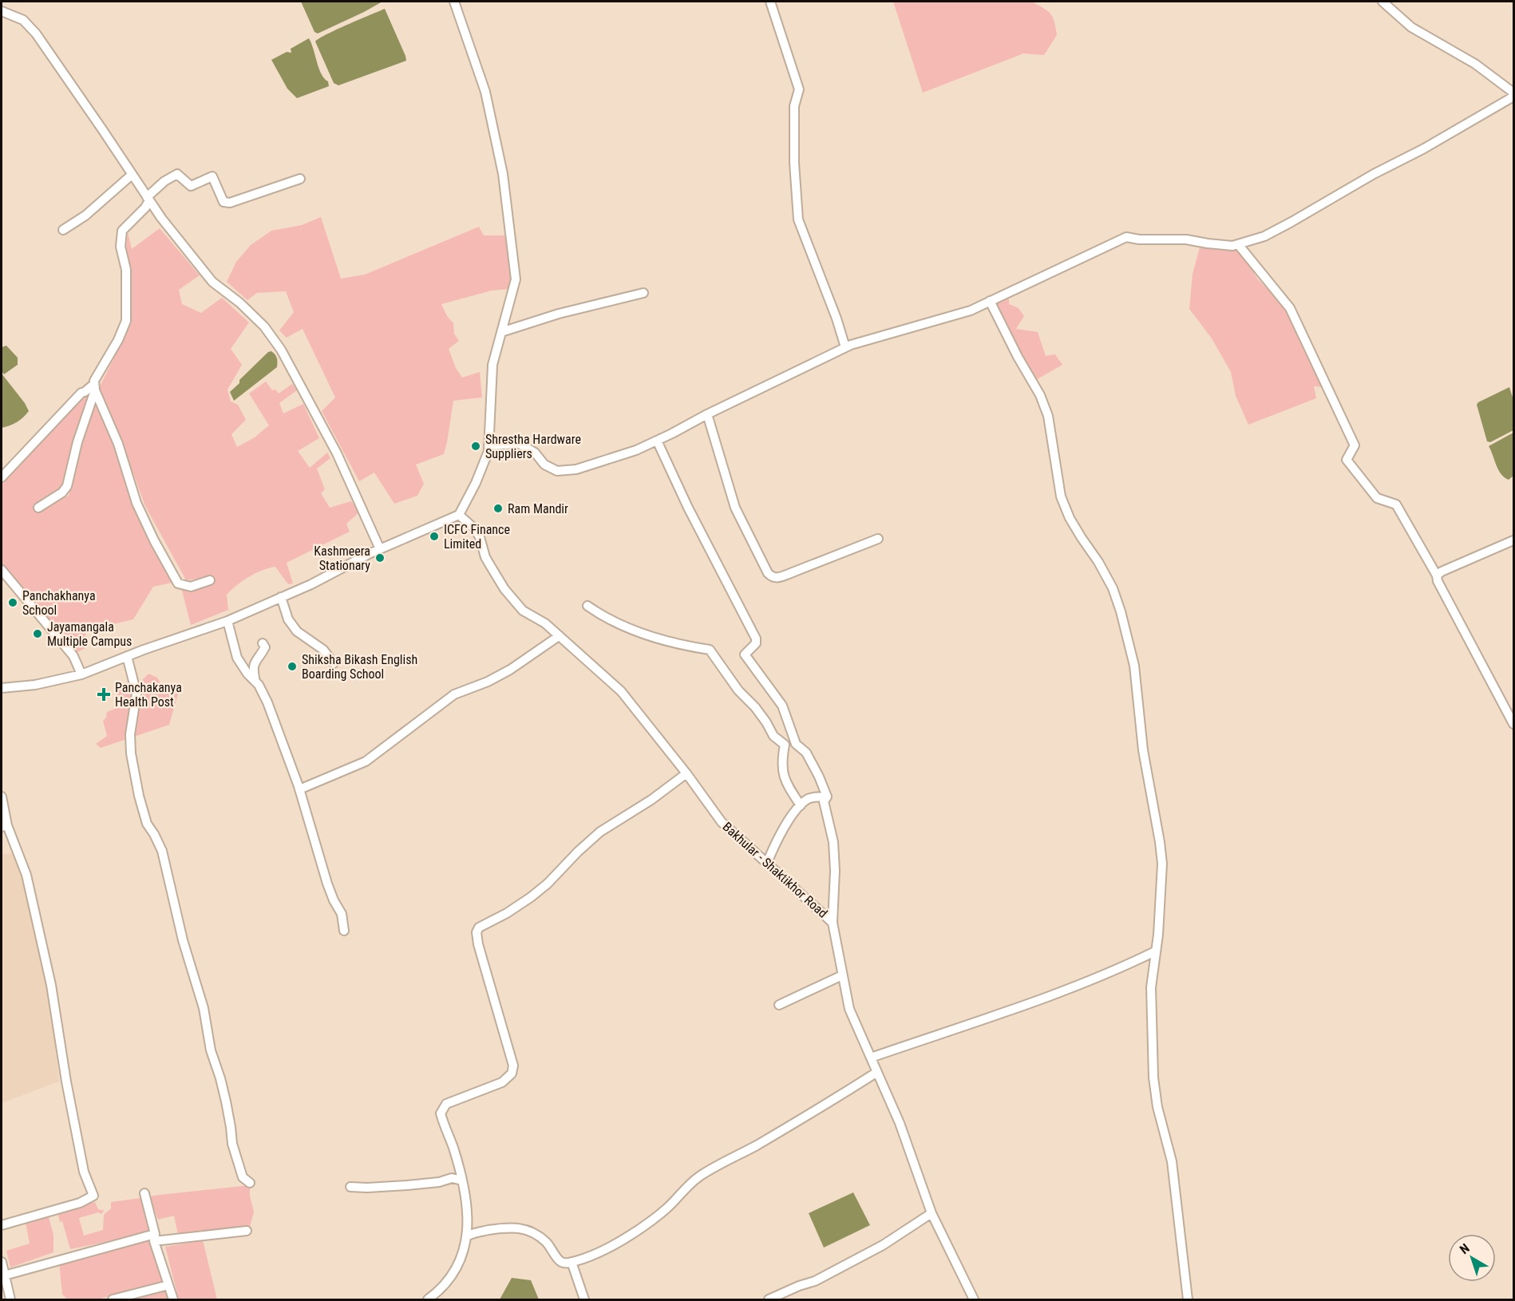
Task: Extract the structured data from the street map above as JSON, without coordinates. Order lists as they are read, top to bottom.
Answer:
{
  "streets": {
    "street": ["Bakhular - Shaktikhor Road"]
  },
  "places": {
    "other": [
      "Shrestha Hardware Suppliers",
      "Ram Mandir",
      "ICFC Finance Limited",
      "Kashmeera Stationary",
      "Panchakhanya School",
      "Jayamangala Multiple Campus",
      "Shiksha Bikash English Boarding School"
    ],
    "health": ["Panchakanya Health Post"]
  },
  "north": "top left"
}
